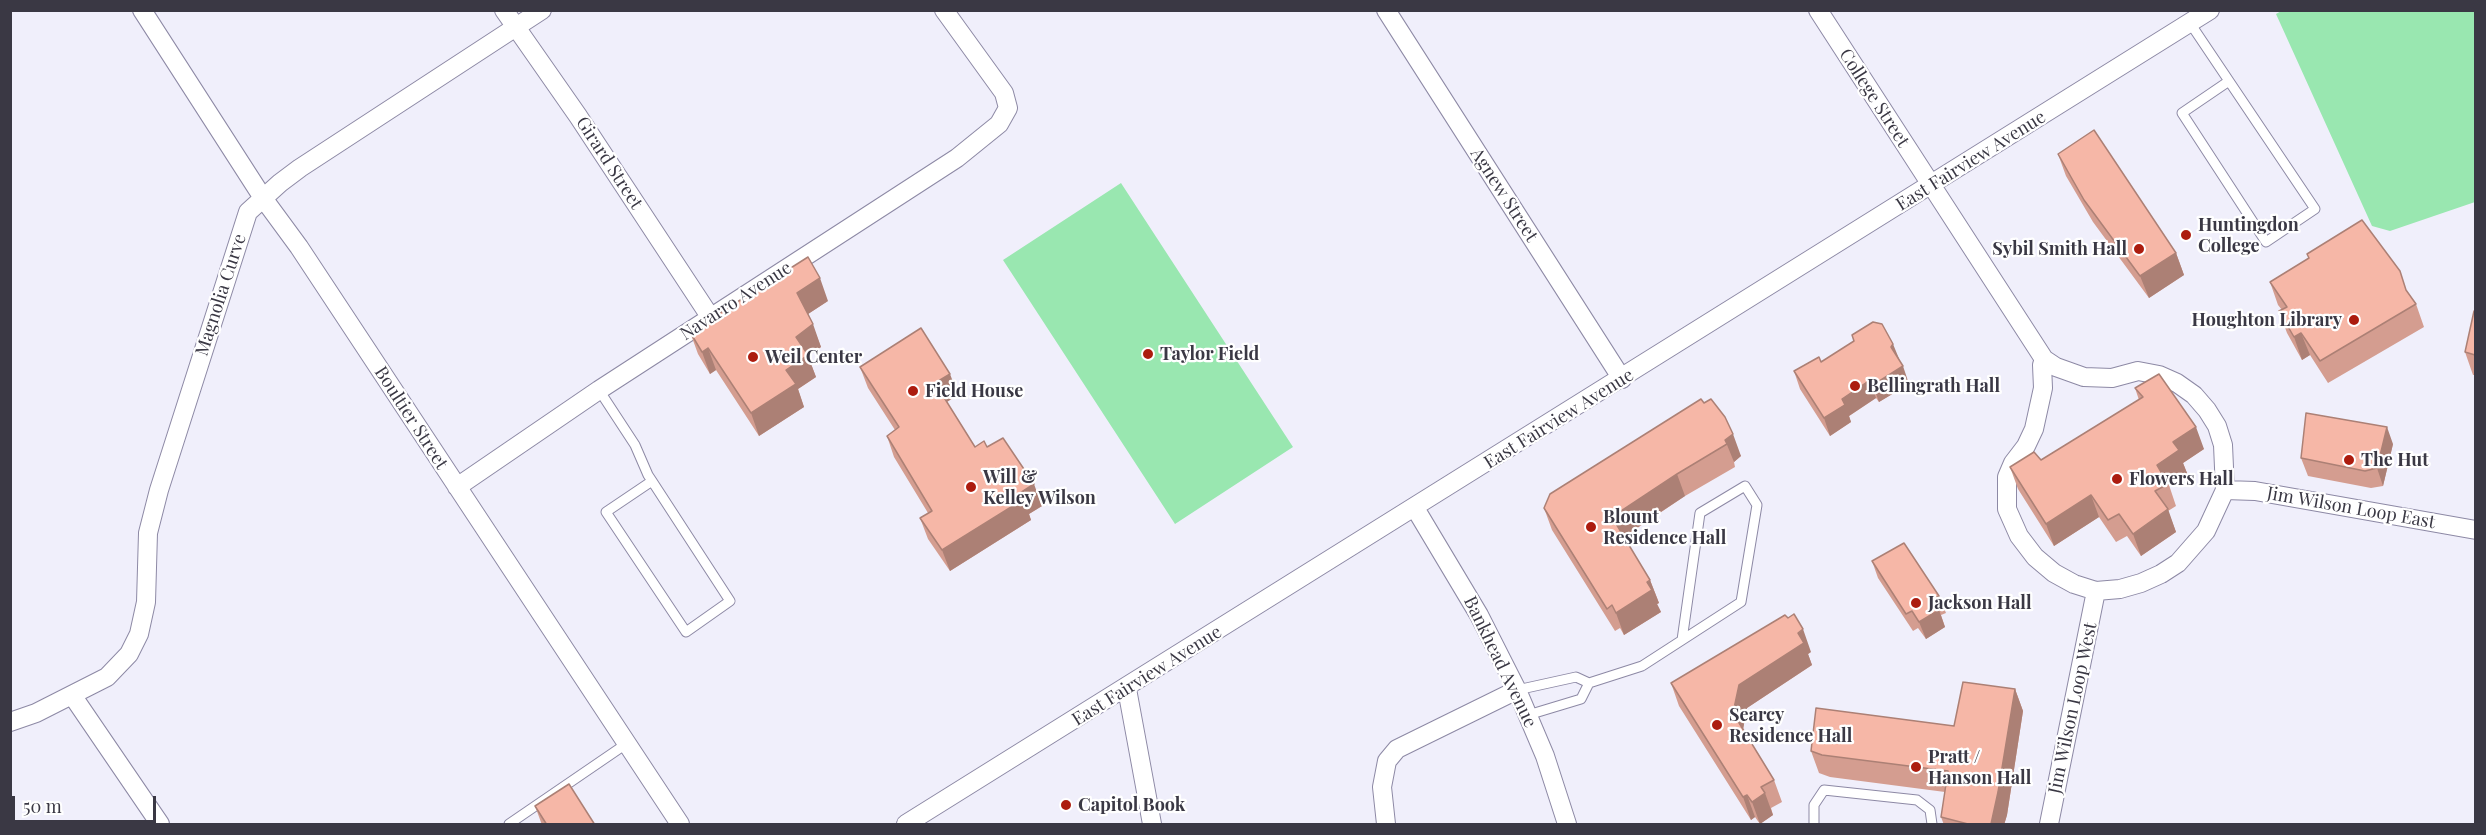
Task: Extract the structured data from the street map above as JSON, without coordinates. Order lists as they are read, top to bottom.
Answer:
{
  "streets": {
    "street": [
      "College Street",
      "East Fairview Avenue",
      "Girard Street",
      "Agnew Street",
      "Magnolia Curve",
      "Navarro Avenue",
      "Boultier Street",
      "Jim Wilson Loop East",
      "Bankhead Avenue",
      "Jim Wilson Loop West"
    ]
  },
  "crossings": [
    ["College Street", "East Fairview Avenue"],
    ["East Fairview Avenue", "Agnew Street"],
    ["East Fairview Avenue", "Bankhead Avenue"],
    ["Girard Street", "Magnolia Curve"],
    ["Girard Street", "Navarro Avenue"],
    ["Magnolia Curve", "Boultier Street"],
    ["Navarro Avenue", "Boultier Street"]
  ],
  "places": [
    "Huntingdon College",
    "Sybil Smith Hall",
    "Houghton Library",
    "Taylor Field",
    "Weil Center",
    "Bellingrath Hall",
    "Field House",
    "The Hut",
    "Flowers Hall",
    "Will & Kelley Wilson",
    "Blount Residence Hall",
    "Jackson Hall",
    "Searcy Residence Hall",
    "Pratt / Hanson Hall",
    "Capitol Book"
  ],
  "scale_bar": "50 m"
}
